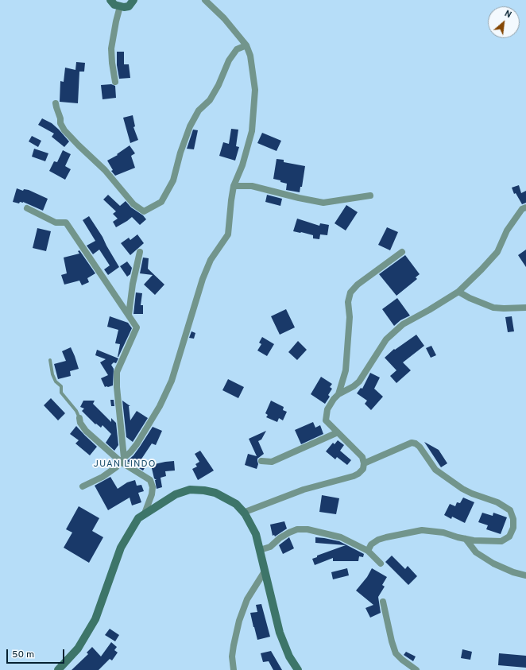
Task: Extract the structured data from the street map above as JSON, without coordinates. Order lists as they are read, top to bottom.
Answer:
{
  "districts": ["JUAN LINDO"],
  "scale_bar": "50 m",
  "north": "top right"
}
